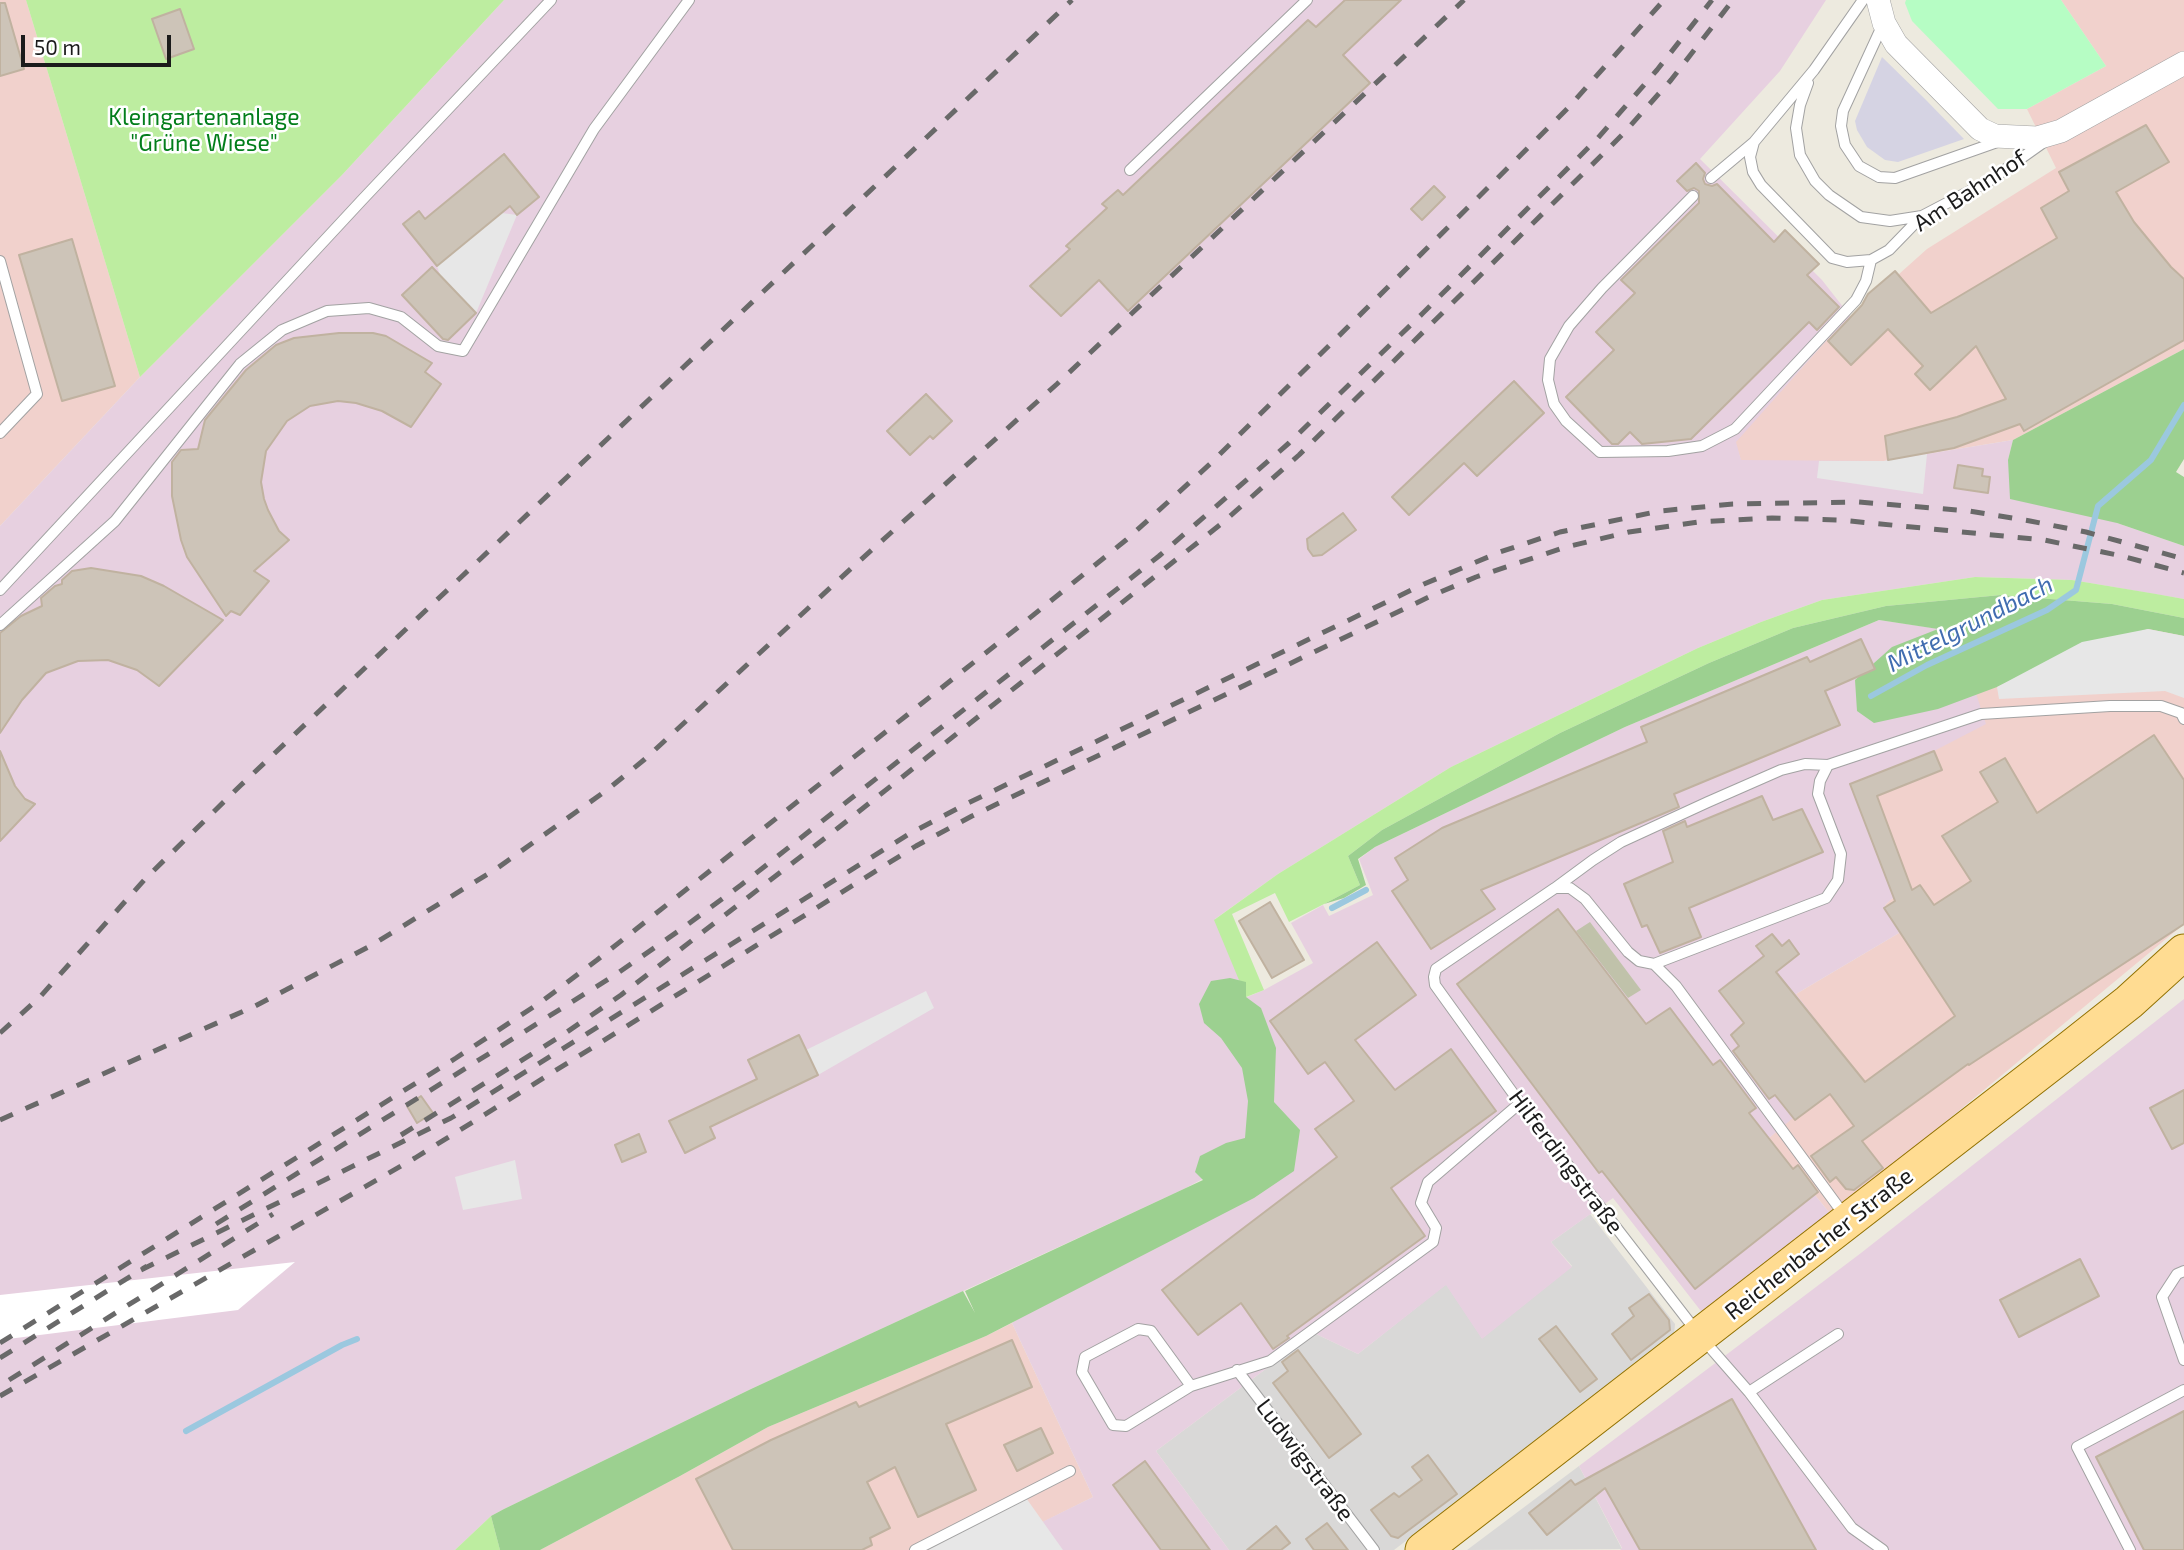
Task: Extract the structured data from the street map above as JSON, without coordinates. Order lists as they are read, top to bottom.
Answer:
{
  "streets": {
    "main road": ["Reichenbacher Straße"],
    "street": ["Am Bahnhof"],
    "lane": ["Hilferdingstraße", "Ludwigstraße"]
  },
  "crossings": [
    ["Hilferdingstraße", "Reichenbacher Straße"]
  ],
  "water": ["Mittelgrundbach"],
  "parks": ["Kleingartenanlage \"Grüne Wiese\""],
  "scale_bar": "50 m"
}
